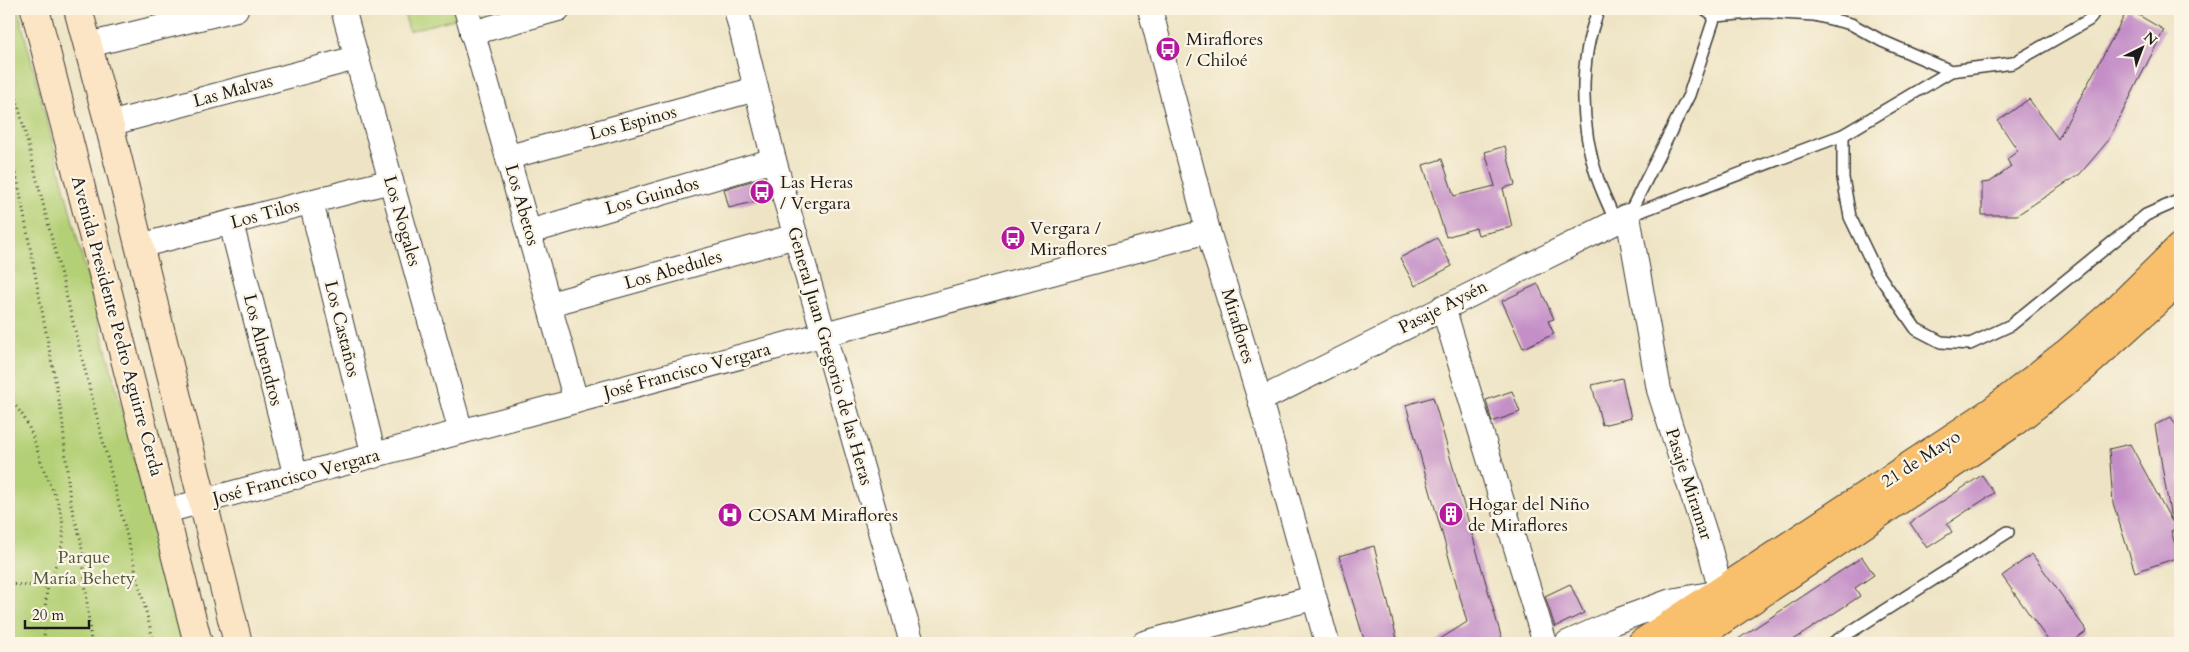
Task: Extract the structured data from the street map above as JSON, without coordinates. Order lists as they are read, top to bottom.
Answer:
{
  "streets": {
    "main road": ["Avenida Presidente Pedro Aguirre Cerda", "21 de Mayo"],
    "street": [
      "Las Malvas",
      "Los Espinos",
      "Los Guindos",
      "Los Abetos",
      "Los Tilos",
      "Los Nogales",
      "Los Abedules",
      "Pasaje Aysén",
      "Miraflores",
      "Los Castaños",
      "Los Almendros",
      "General Juan Gregorio de las Heras",
      "José Francisco Vergara",
      "Pasaje Miramar"
    ]
  },
  "crossings": [
    ["Las Malvas", "Los Nogales"],
    ["Los Espinos", "Los Abetos"],
    ["Los Espinos", "General Juan Gregorio de las Heras"],
    ["Los Guindos", "Los Abetos"],
    ["Los Guindos", "General Juan Gregorio de las Heras"],
    ["Los Abetos", "Los Abedules"],
    ["Los Abetos", "José Francisco Vergara"],
    ["Los Tilos", "Los Nogales"],
    ["Los Tilos", "Los Castaños"],
    ["Los Tilos", "Los Almendros"],
    ["Los Nogales", "José Francisco Vergara"],
    ["Los Abedules", "General Juan Gregorio de las Heras"],
    ["Pasaje Aysén", "Miraflores"],
    ["Pasaje Aysén", "Pasaje Miramar"],
    ["Avenida Presidente Pedro Aguirre Cerda", "José Francisco Vergara"],
    ["Miraflores", "José Francisco Vergara"],
    ["Los Castaños", "José Francisco Vergara"],
    ["Los Almendros", "José Francisco Vergara"],
    ["General Juan Gregorio de las Heras", "José Francisco Vergara"],
    ["21 de Mayo", "Pasaje Miramar"]
  ],
  "parks": ["Parque María Behety"],
  "places": {
    "bus stop": ["Miraflores / Chiloé", "Las Heras / Vergara", "Vergara / Miraflores"],
    "building": ["Hogar del Niño de Miraflores"],
    "hospital": ["COSAM Miraflores"]
  },
  "scale_bar": "20 m",
  "north": "top right"
}
